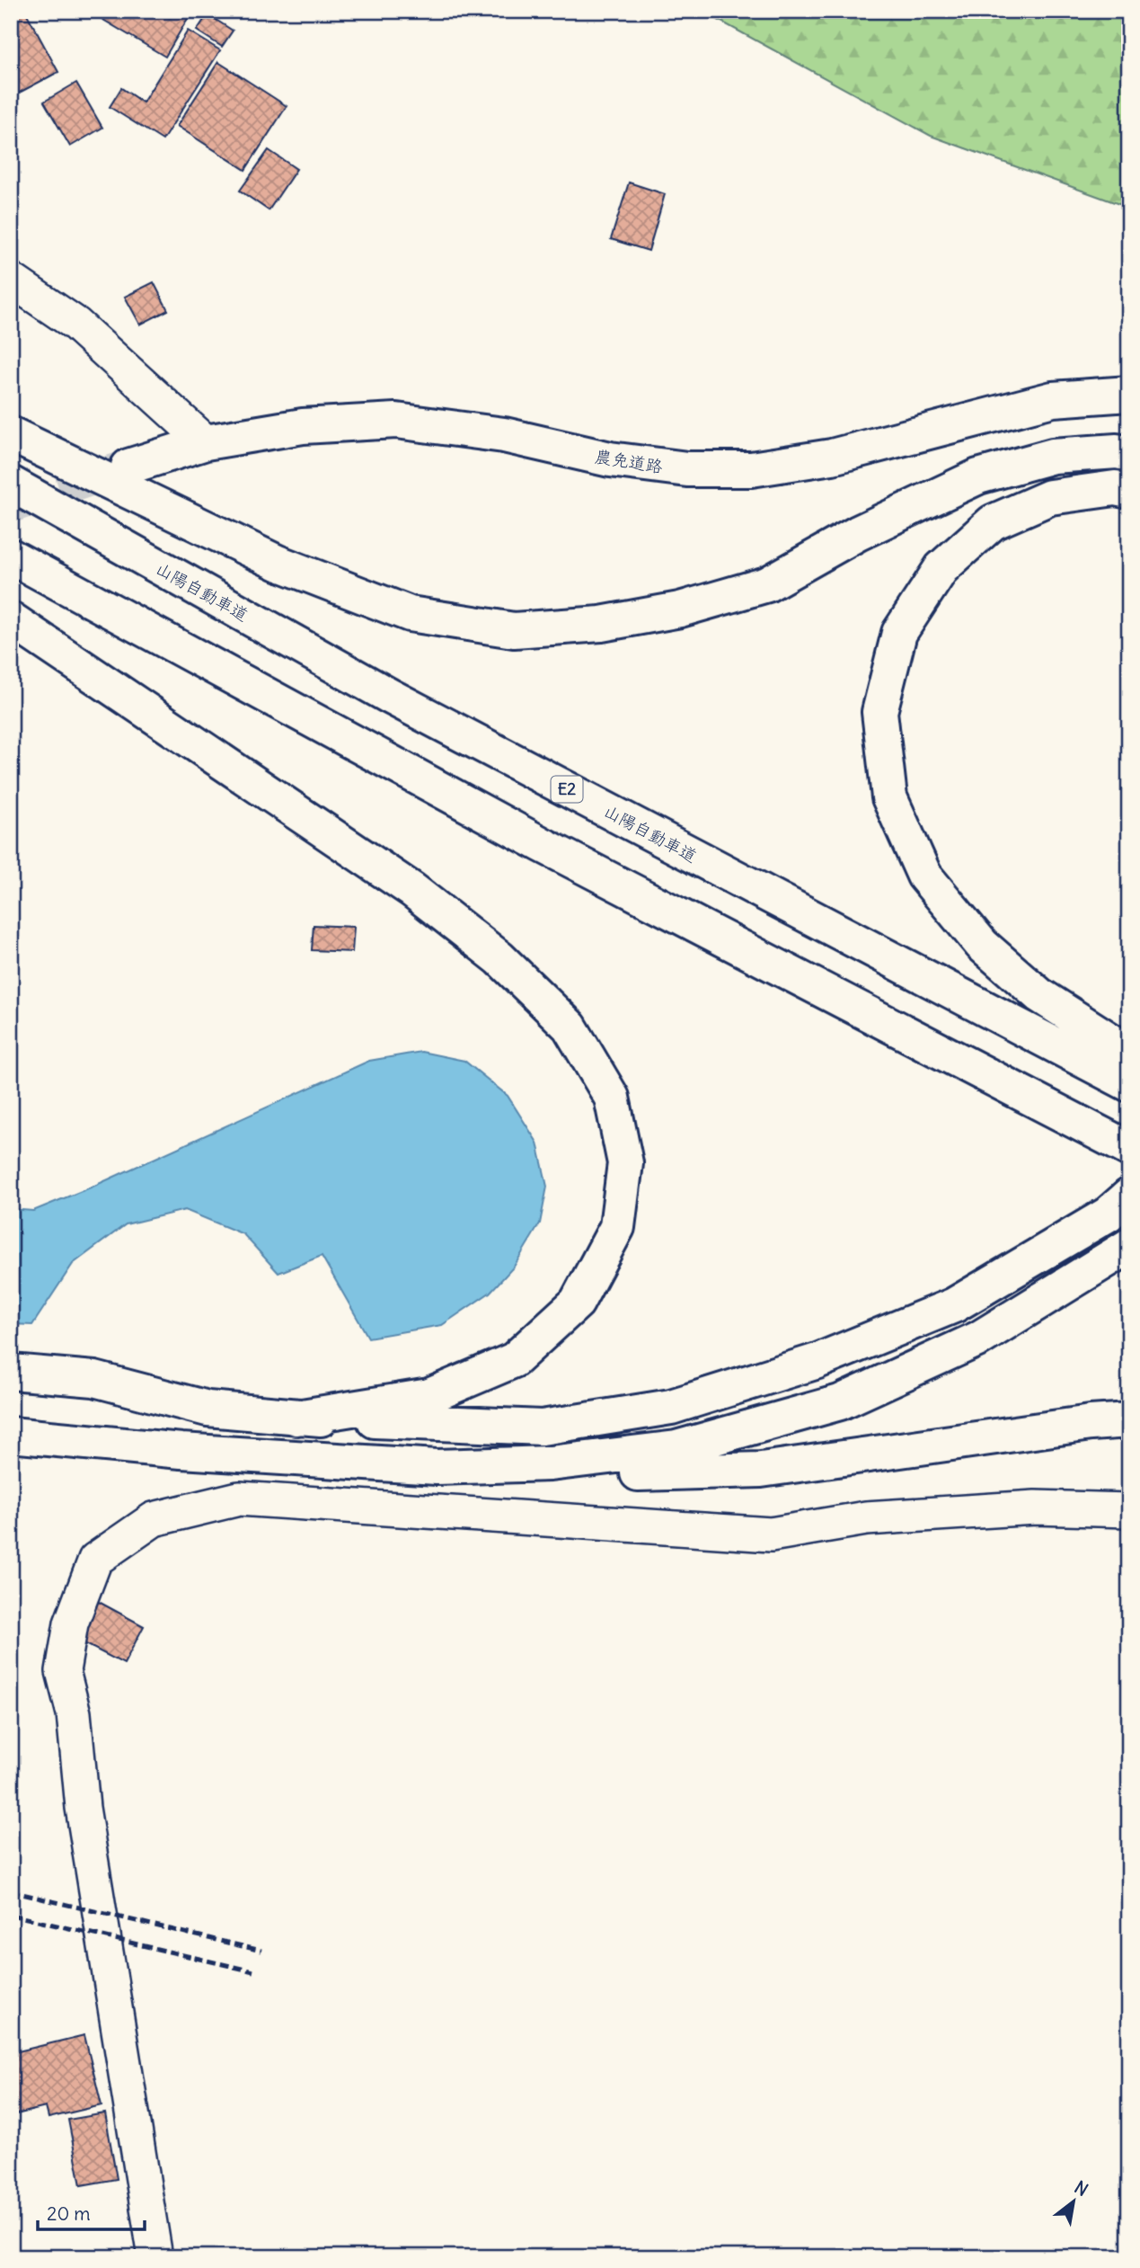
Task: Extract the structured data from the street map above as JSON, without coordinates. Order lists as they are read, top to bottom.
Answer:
{
  "streets": {
    "main road": ["農免道路", "山陽自動車道", "E2"]
  },
  "scale_bar": "20 m",
  "north": "top right"
}
